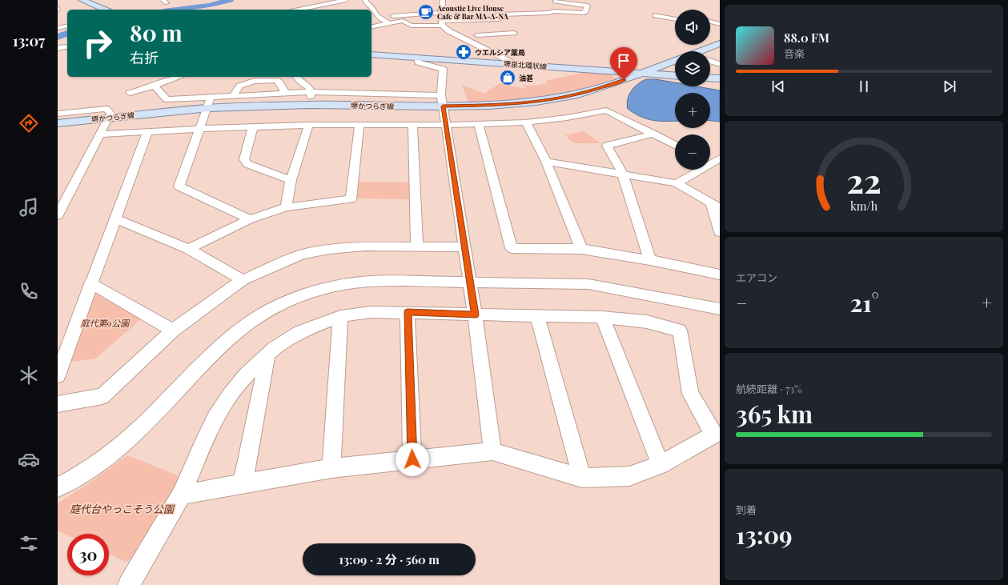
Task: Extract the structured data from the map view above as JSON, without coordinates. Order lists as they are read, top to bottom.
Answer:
{
  "streets": {
    "main road": ["堺泉北環状線", "堺かつらぎ線"]
  },
  "crossings": [
    ["堺泉北環状線", "堺かつらぎ線"]
  ],
  "parks": ["庭代第9公園", "庭代台やっこそう公園"],
  "places": {
    "cafe": ["Acoustic Live House Cafe & Bar MA-A-NA"],
    "pharmacy": ["ウエルシア薬局"],
    "shop": ["油甚"]
  },
  "page": {
    "tabs": "13:07",
    "map_buttons": ["+", "−"],
    "turn": ["80 m", "右折"],
    "song": ["88.0 FM", "音楽"],
    "tile": [
      "エアコン",
      ["航続距離 · 73%", "365 km"],
      ["到着", "13:09"]
    ],
    "heat": ["−", "21°", "+"],
    "limit": "30",
    "trip": "13:09 · 2 分 · 560 m",
    "gauge": ["22", "km/h"]
  }
}
